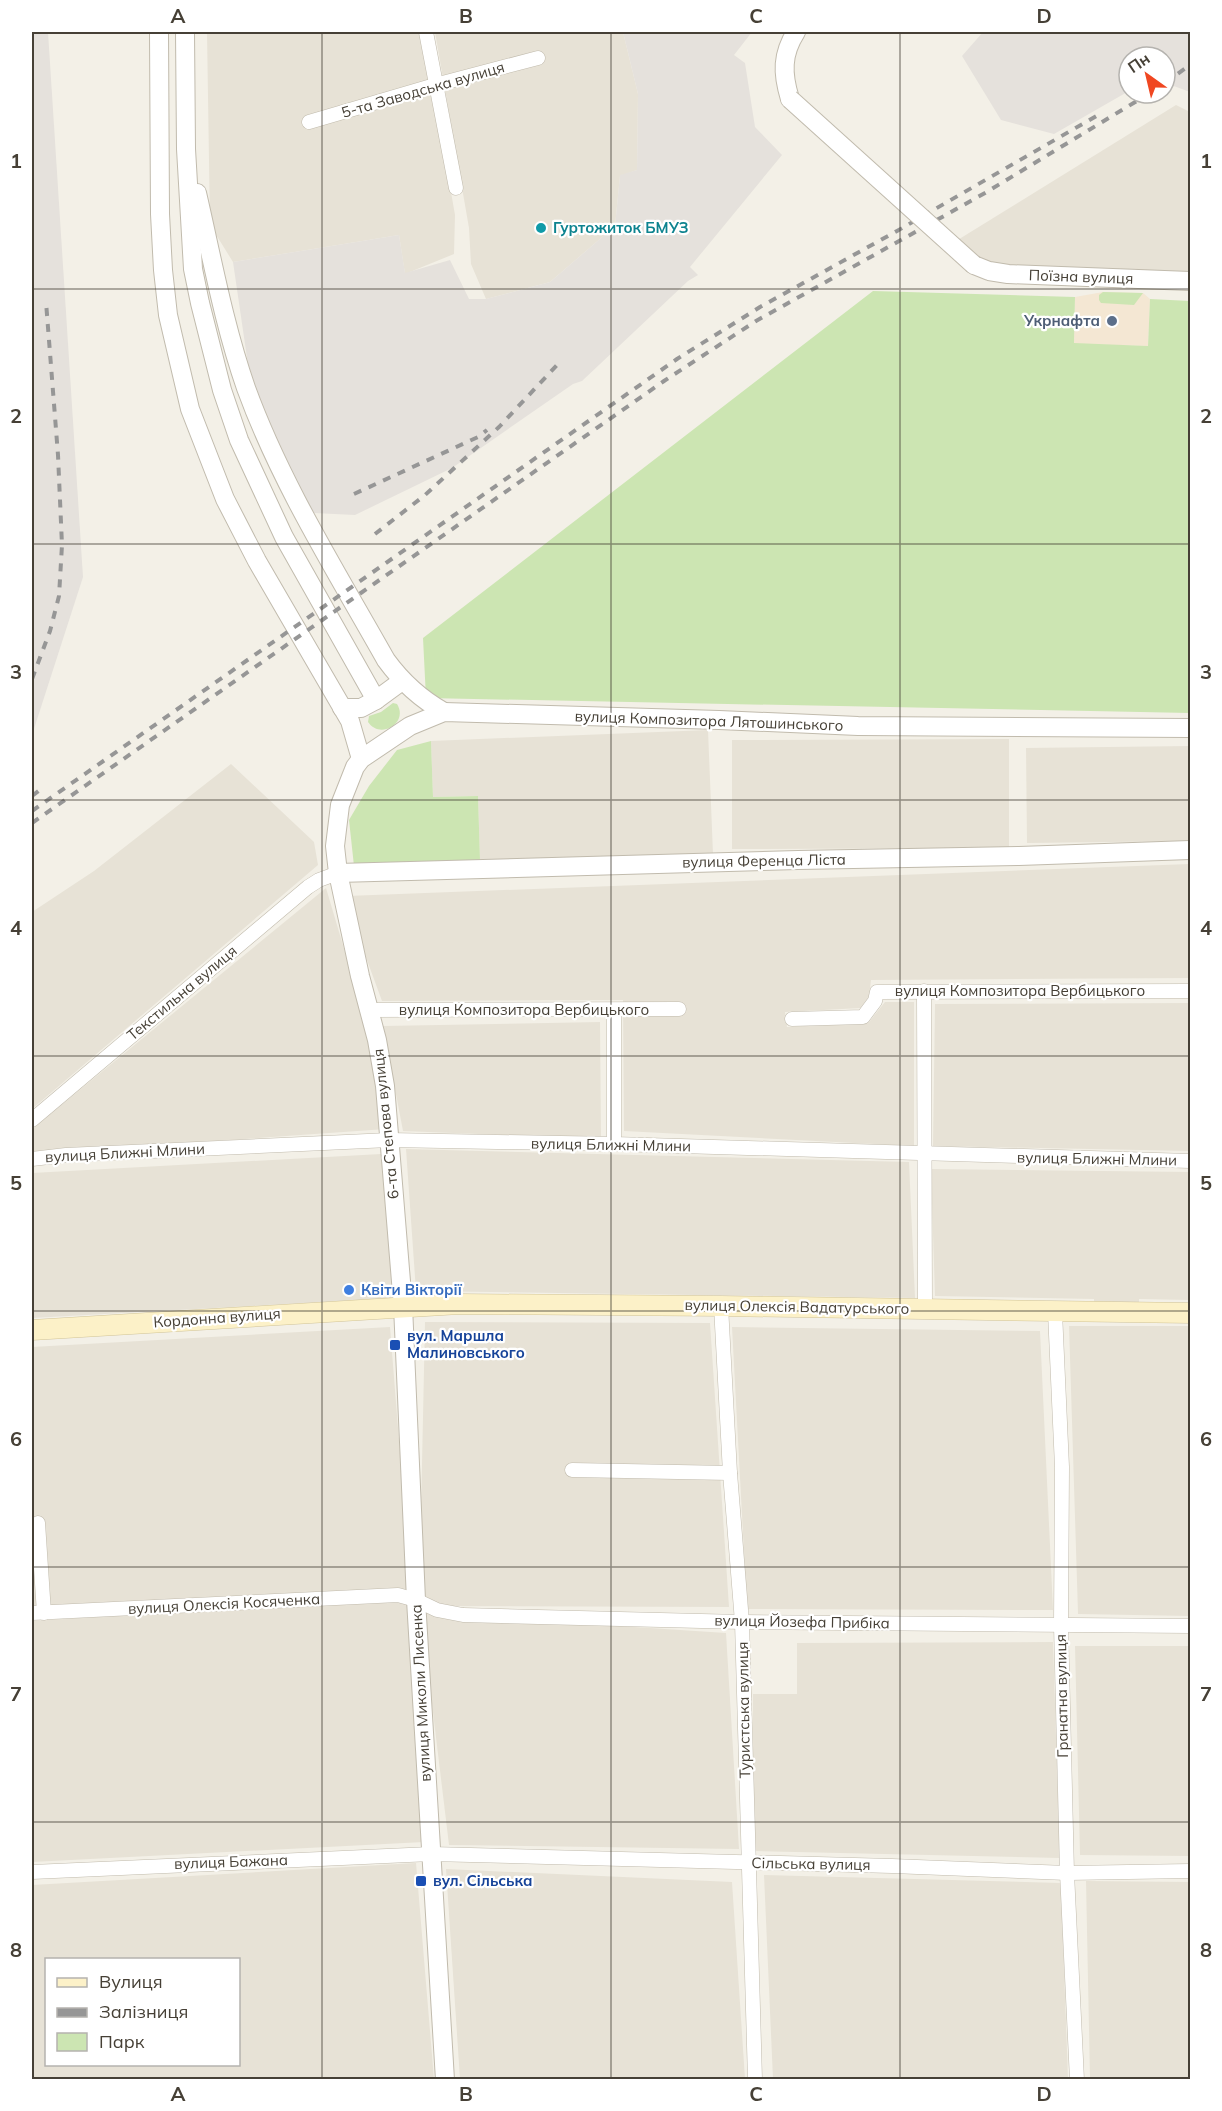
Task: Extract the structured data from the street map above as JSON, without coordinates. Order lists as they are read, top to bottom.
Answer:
{
  "streets": {
    "main road": ["вулиця Олексія Вадатурського", "Кордонна вулиця"],
    "street": [
      "5-та Заводська вулиця",
      "Поїзна вулиця",
      "вулиця Композитора Лятошинського",
      "вулиця Ференца Ліста",
      "вулиця Композитора Вербицького",
      "Текстильна вулиця",
      "6-та Степова вулиця",
      "вулиця Ближні Млини",
      "вулиця Олексія Косяченка",
      "вулиця Йозефа Прибіка",
      "вулиця Миколи Лисенка",
      "Гранатна вулиця",
      "Туристська вулиця",
      "вулиця Бажана",
      "Сільська вулиця"
    ]
  },
  "crossings": [
    ["вулиця Композитора Лятошинського", "вулиця Ференца Ліста"],
    ["вулиця Композитора Лятошинського", "Текстильна вулиця"],
    ["вулиця Композитора Лятошинського", "6-та Степова вулиця"],
    ["вулиця Ференца Ліста", "Текстильна вулиця"],
    ["вулиця Ференца Ліста", "6-та Степова вулиця"],
    ["вулиця Композитора Вербицького", "6-та Степова вулиця"],
    ["Текстильна вулиця", "6-та Степова вулиця"],
    ["6-та Степова вулиця", "вулиця Ближні Млини"],
    ["6-та Степова вулиця", "вулиця Олексія Вадатурського"],
    ["6-та Степова вулиця", "Кордонна вулиця"],
    ["6-та Степова вулиця", "вулиця Миколи Лисенка"],
    ["вулиця Олексія Вадатурського", "Кордонна вулиця"],
    ["вулиця Олексія Вадатурського", "вулиця Миколи Лисенка"],
    ["вулиця Олексія Вадатурського", "Гранатна вулиця"],
    ["вулиця Олексія Вадатурського", "Туристська вулиця"],
    ["Кордонна вулиця", "вулиця Миколи Лисенка"],
    ["вулиця Олексія Косяченка", "вулиця Йозефа Прибіка"],
    ["вулиця Олексія Косяченка", "вулиця Миколи Лисенка"],
    ["вулиця Йозефа Прибіка", "вулиця Миколи Лисенка"],
    ["вулиця Йозефа Прибіка", "Гранатна вулиця"],
    ["вулиця Йозефа Прибіка", "Туристська вулиця"],
    ["вулиця Миколи Лисенка", "вулиця Бажана"],
    ["вулиця Миколи Лисенка", "Сільська вулиця"],
    ["Гранатна вулиця", "Сільська вулиця"],
    ["Туристська вулиця", "Сільська вулиця"],
    ["вулиця Бажана", "Сільська вулиця"]
  ],
  "places": {
    "other": ["Гуртожиток БМУЗ", "Укрнафта", "Квіти Вікторії"],
    "transit": ["вул. Маршла Малиновського", "вул. Сiльська"]
  },
  "legend": ["Вулиця", "Залізниця", "Парк"],
  "north": "top left",
  "grid": {
    "columns": [
      "A",
      "B",
      "C",
      "D"
    ],
    "rows": [
      "1",
      "2",
      "3",
      "4",
      "5",
      "6",
      "7",
      "8"
    ]
  }
}
